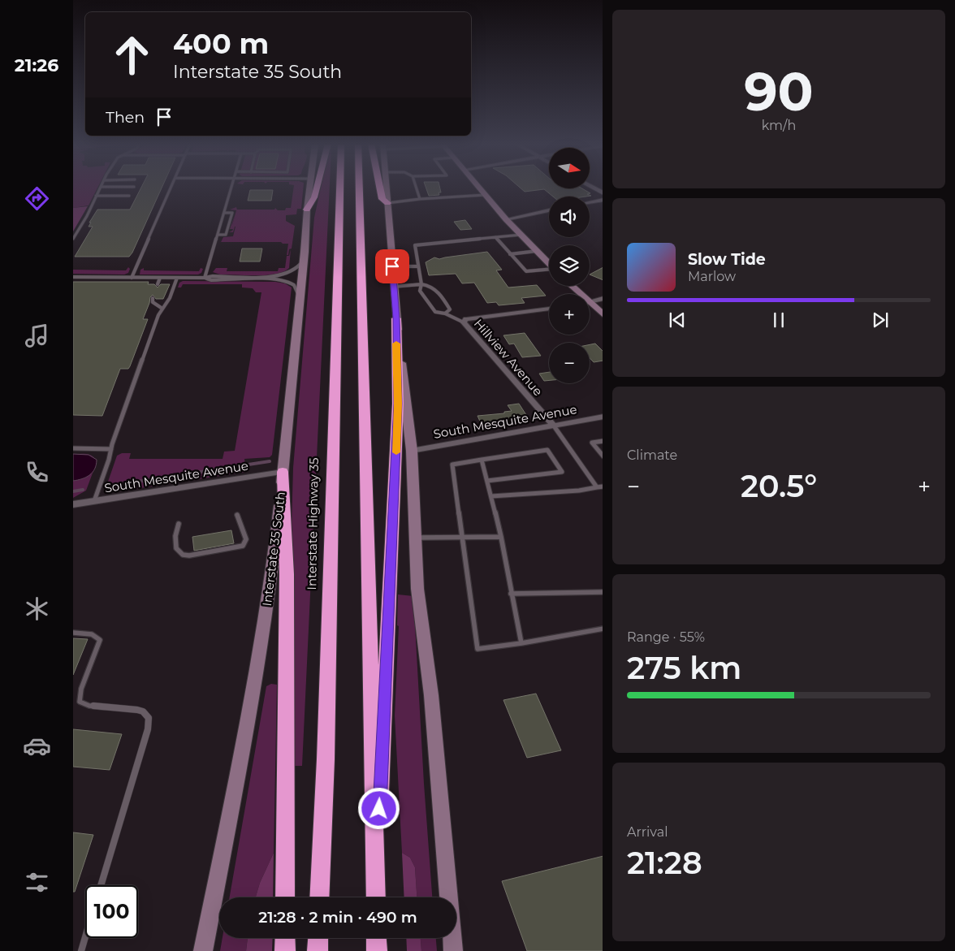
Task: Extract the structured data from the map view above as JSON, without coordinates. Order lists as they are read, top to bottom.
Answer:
{
  "streets": {
    "highway": ["Interstate Highway 35"],
    "main road": ["Interstate 35 South"],
    "street": ["Hillview Avenue", "South Mesquite Avenue"]
  },
  "crossings": [
    ["Hillview Avenue", "South Mesquite Avenue"],
    ["South Mesquite Avenue", "Interstate 35 South"]
  ],
  "north": "right",
  "page": {
    "tabs": "21:26",
    "tile": [
      ["90", "km/h"],
      "Climate",
      ["Range · 55%", "275 km"],
      ["Arrival", "21:28"]
    ],
    "turn": ["400 m", "Interstate 35 South"],
    "then": "Then",
    "map_buttons": ["+", "−"],
    "song": ["Slow Tide", "Marlow"],
    "heat": ["−", "20.5°", "+"],
    "limit": "100",
    "trip": "21:28 · 2 min · 490 m"
  }
}
